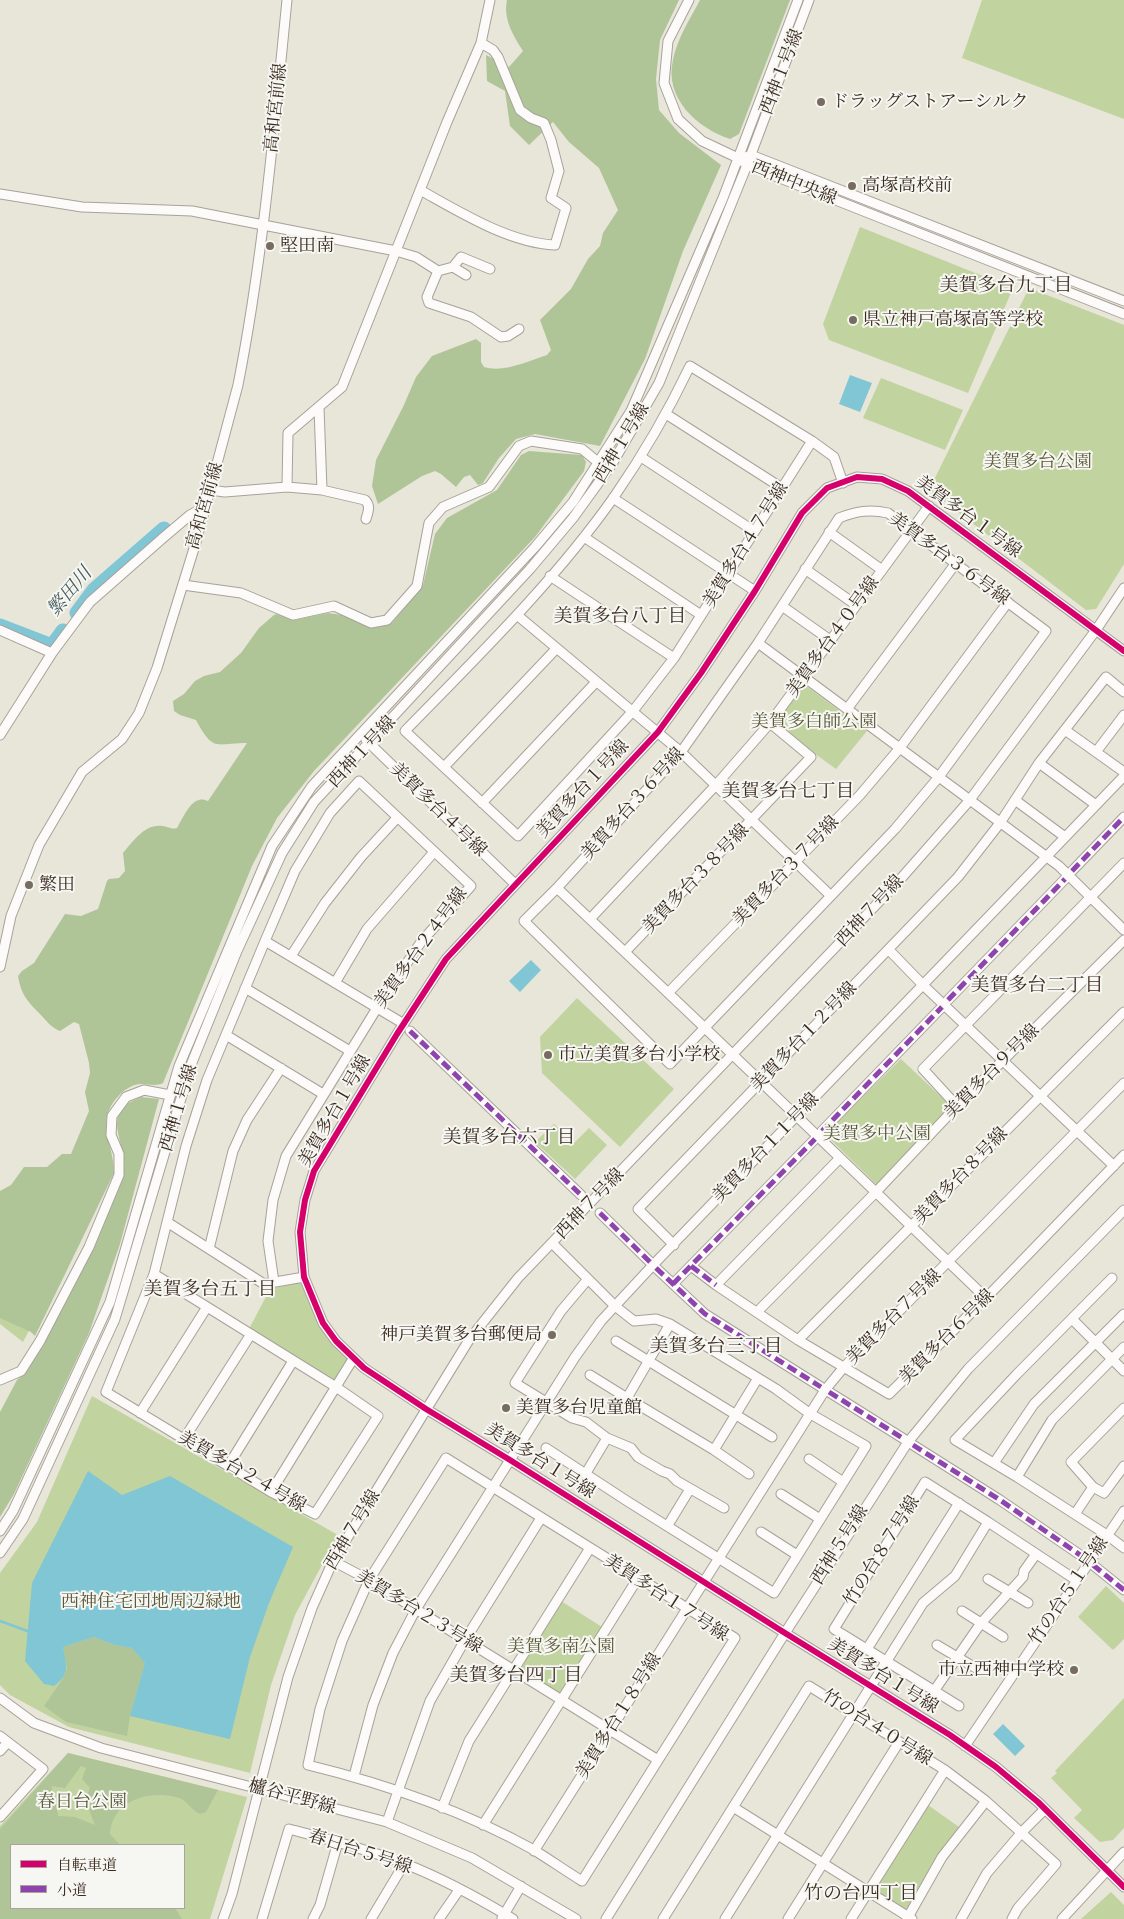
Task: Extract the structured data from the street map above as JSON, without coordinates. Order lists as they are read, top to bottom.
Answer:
{
  "streets": {
    "street": [
      "西神１号線",
      "高和宮前線",
      "西神中央線",
      "美賀多台１号線",
      "美賀多台４７号線",
      "美賀多台３６号線",
      "美賀多台４０号線",
      "美賀多台４号線",
      "美賀多台３７号線",
      "美賀多台３８号線",
      "西神７号線",
      "美賀多台２４号線",
      "美賀多台１２号線",
      "美賀多台９号線",
      "美賀多台１１号線",
      "美賀多台８号線",
      "美賀多台７号線",
      "美賀多台６号線",
      "西神５号線",
      "竹の台８７号線",
      "竹の台５１号線",
      "美賀多台１７号線",
      "美賀多台２３号線",
      "美賀多台１８号線",
      "竹の台４０号線",
      "櫨谷平野線",
      "春日台５号線"
    ]
  },
  "crossings": [
    ["西神１号線", "西神中央線"],
    ["西神１号線", "美賀多台４号線"],
    ["美賀多台１号線", "美賀多台４０号線"],
    ["美賀多台１号線", "美賀多台４号線"],
    ["美賀多台１号線", "西神７号線"],
    ["美賀多台１号線", "美賀多台１１号線"],
    ["美賀多台１号線", "美賀多台７号線"],
    ["美賀多台１号線", "西神５号線"],
    ["美賀多台１号線", "竹の台５１号線"],
    ["美賀多台１号線", "美賀多台１８号線"],
    ["美賀多台３６号線", "美賀多台４０号線"],
    ["美賀多台３６号線", "美賀多台３７号線"],
    ["美賀多台４０号線", "美賀多台３８号線"],
    ["西神７号線", "美賀多台２３号線"],
    ["西神７号線", "櫨谷平野線"],
    ["美賀多台１２号線", "美賀多台１１号線"],
    ["美賀多台９号線", "美賀多台６号線"],
    ["美賀多台１１号線", "美賀多台１７号線"],
    ["美賀多台１１号線", "美賀多台２３号線"],
    ["美賀多台８号線", "美賀多台６号線"],
    ["美賀多台７号線", "美賀多台６号線"],
    ["美賀多台７号線", "美賀多台１８号線"],
    ["竹の台８７号線", "竹の台５１号線"],
    ["美賀多台１７号線", "美賀多台２３号線"],
    ["美賀多台１７号線", "美賀多台１８号線"],
    ["美賀多台２３号線", "美賀多台１８号線"]
  ],
  "districts": [
    "美賀多台九丁目",
    "美賀多台八丁目",
    "美賀多台七丁目",
    "美賀多台二丁目",
    "美賀多台六丁目",
    "美賀多台五丁目",
    "美賀多台三丁目",
    "美賀多台四丁目",
    "竹の台四丁目"
  ],
  "water": ["繁田川"],
  "parks": [
    "美賀多台公園",
    "美賀多白師公園",
    "美賀多中公園",
    "西神住宅団地周辺緑地",
    "美賀多南公園",
    "春日台公園"
  ],
  "places": [
    "ドラッグストアーシルク",
    "高塚高校前",
    "堅田南",
    "県立神戸高塚高等学校",
    "繁田",
    "市立美賀多台小学校",
    "神戸美賀多台郵便局",
    "美賀多台児童館",
    "市立西神中学校"
  ],
  "legend": ["自転車道", "小道"]
}
